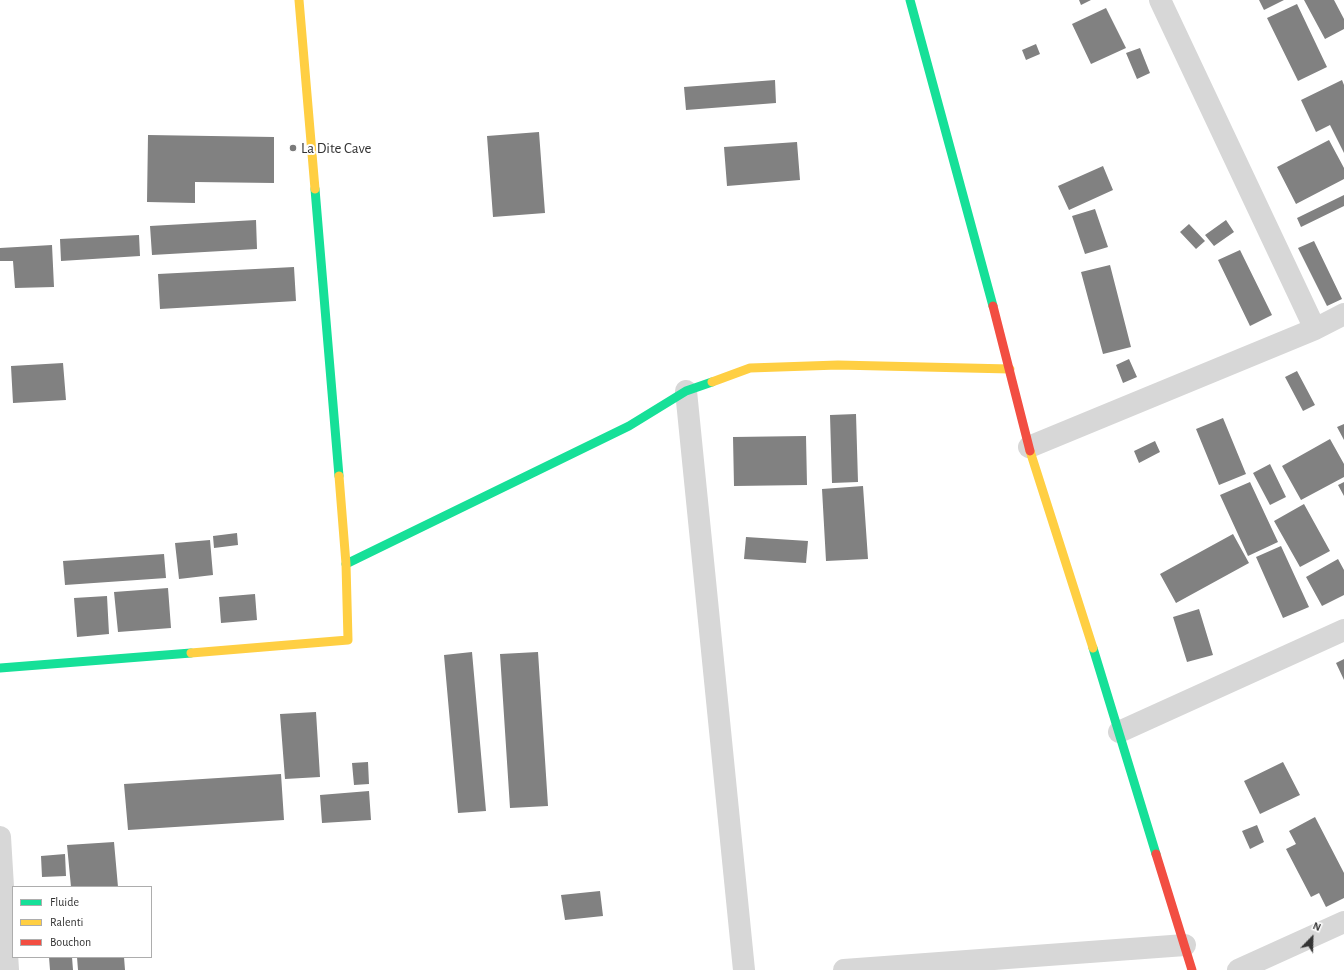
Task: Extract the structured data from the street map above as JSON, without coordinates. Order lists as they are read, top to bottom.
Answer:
{
  "places": ["La Dite Cave"],
  "legend": ["Fluide", "Ralenti", "Bouchon"],
  "north": "top right"
}
